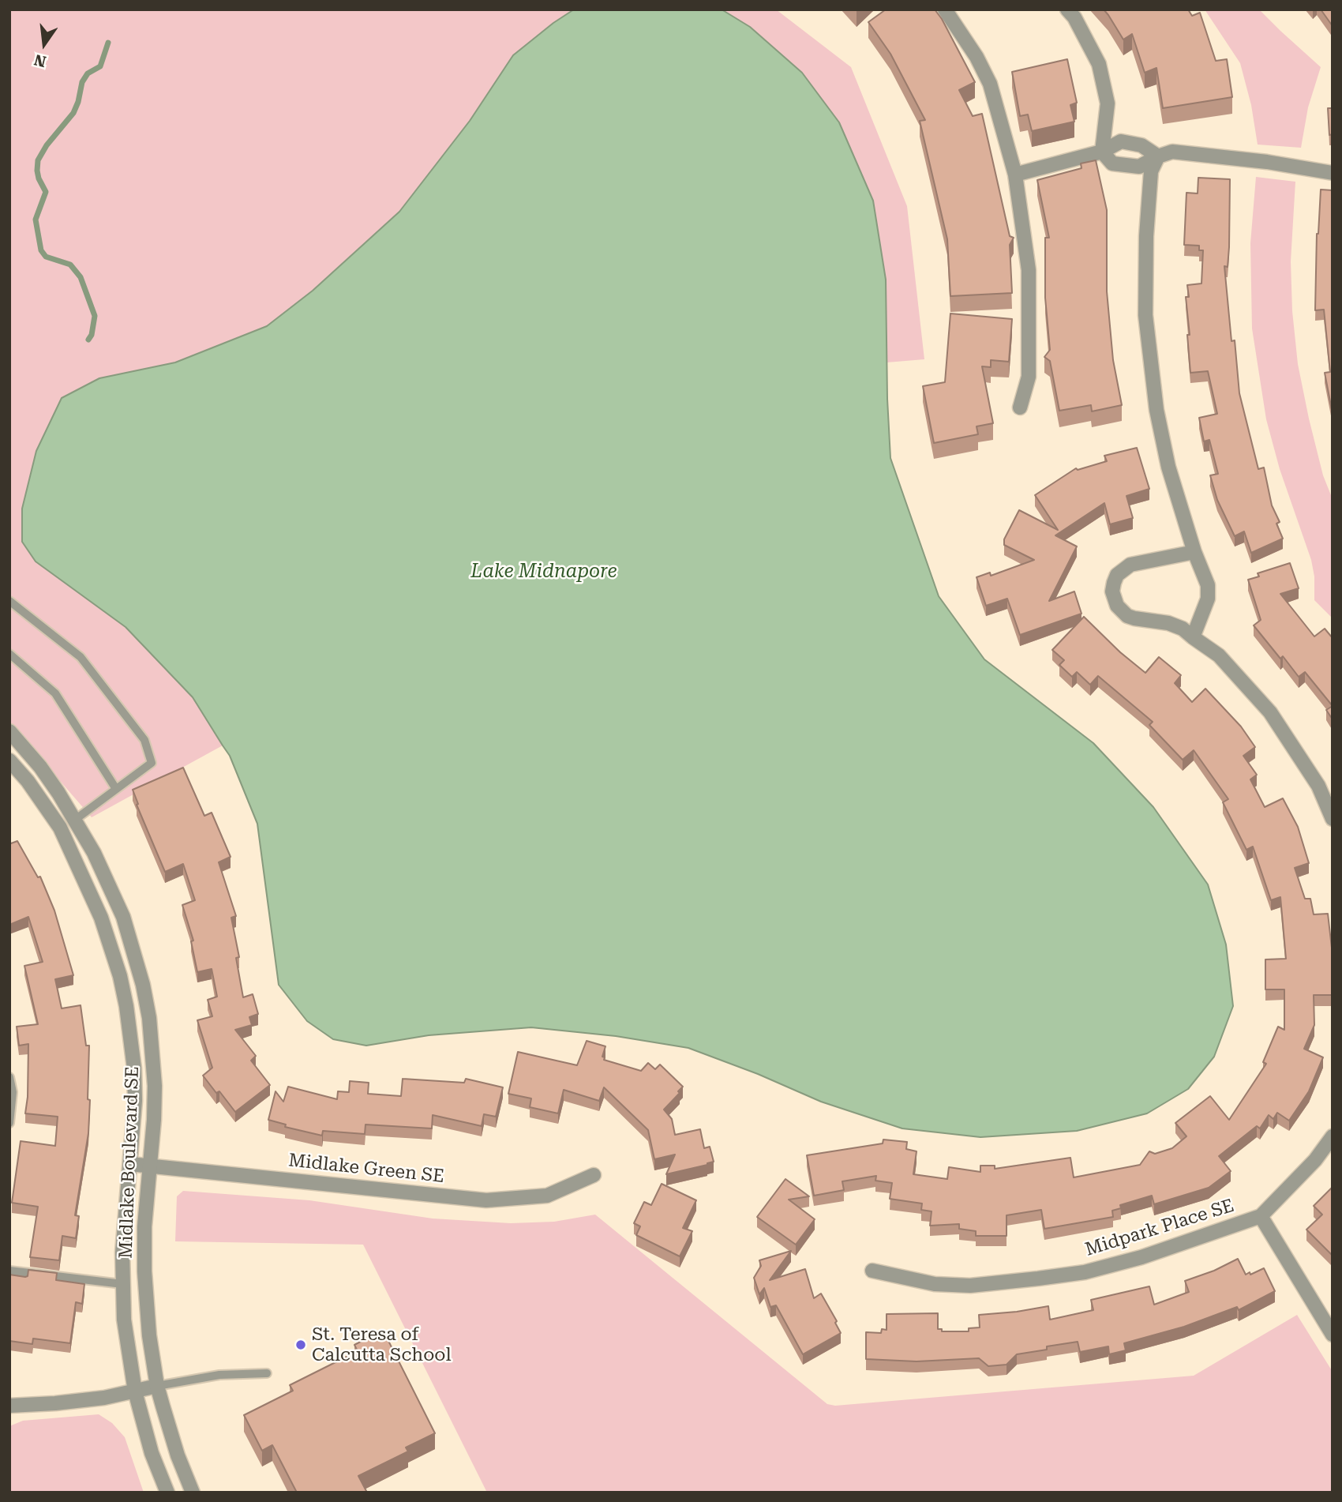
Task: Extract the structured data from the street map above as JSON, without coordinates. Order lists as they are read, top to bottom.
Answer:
{
  "streets": {
    "street": ["Midlake Boulevard SE", "Midlake Green SE", "Midpark Place SE"]
  },
  "crossings": [
    ["Midlake Boulevard SE", "Midlake Green SE"]
  ],
  "water": ["Lake Midnapore"],
  "places": ["St. Teresa of Calcutta School"],
  "north": "bottom"
}
